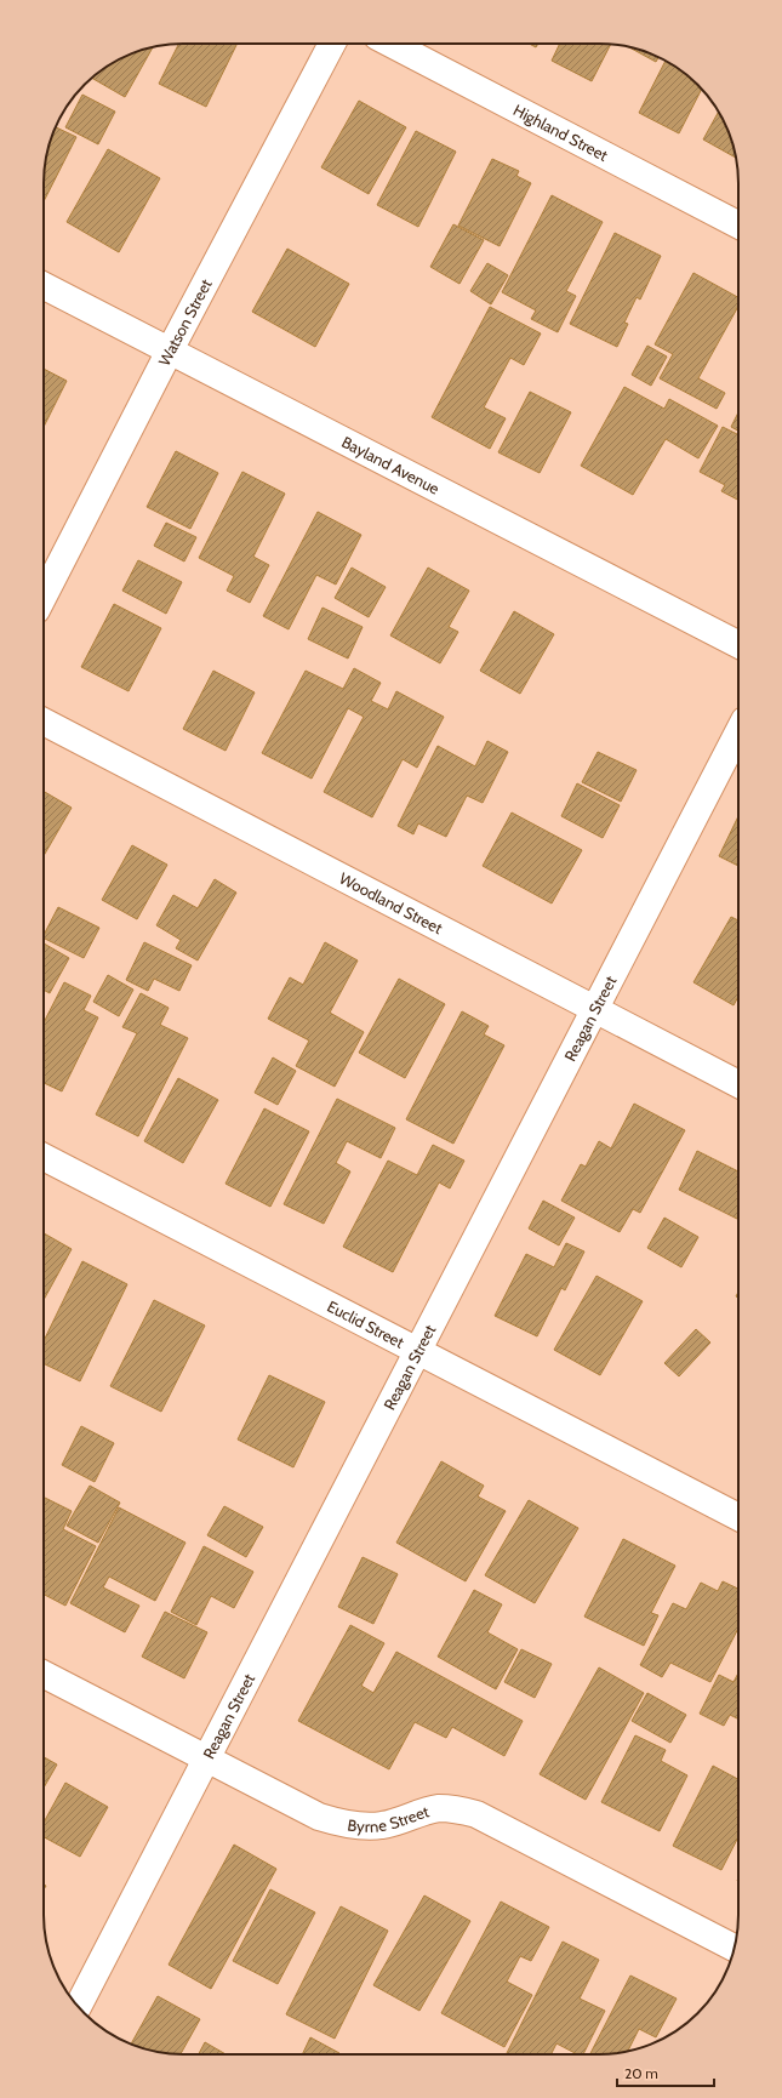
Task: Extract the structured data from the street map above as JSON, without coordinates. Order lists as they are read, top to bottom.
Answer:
{
  "streets": {
    "street": [
      "Highland Street",
      "Watson Street",
      "Bayland Avenue",
      "Woodland Street",
      "Reagan Street",
      "Euclid Street",
      "Byrne Street"
    ]
  },
  "crossings": [
    ["Watson Street", "Bayland Avenue"],
    ["Woodland Street", "Reagan Street"],
    ["Reagan Street", "Euclid Street"],
    ["Reagan Street", "Byrne Street"]
  ],
  "scale_bar": "20 m"
}
